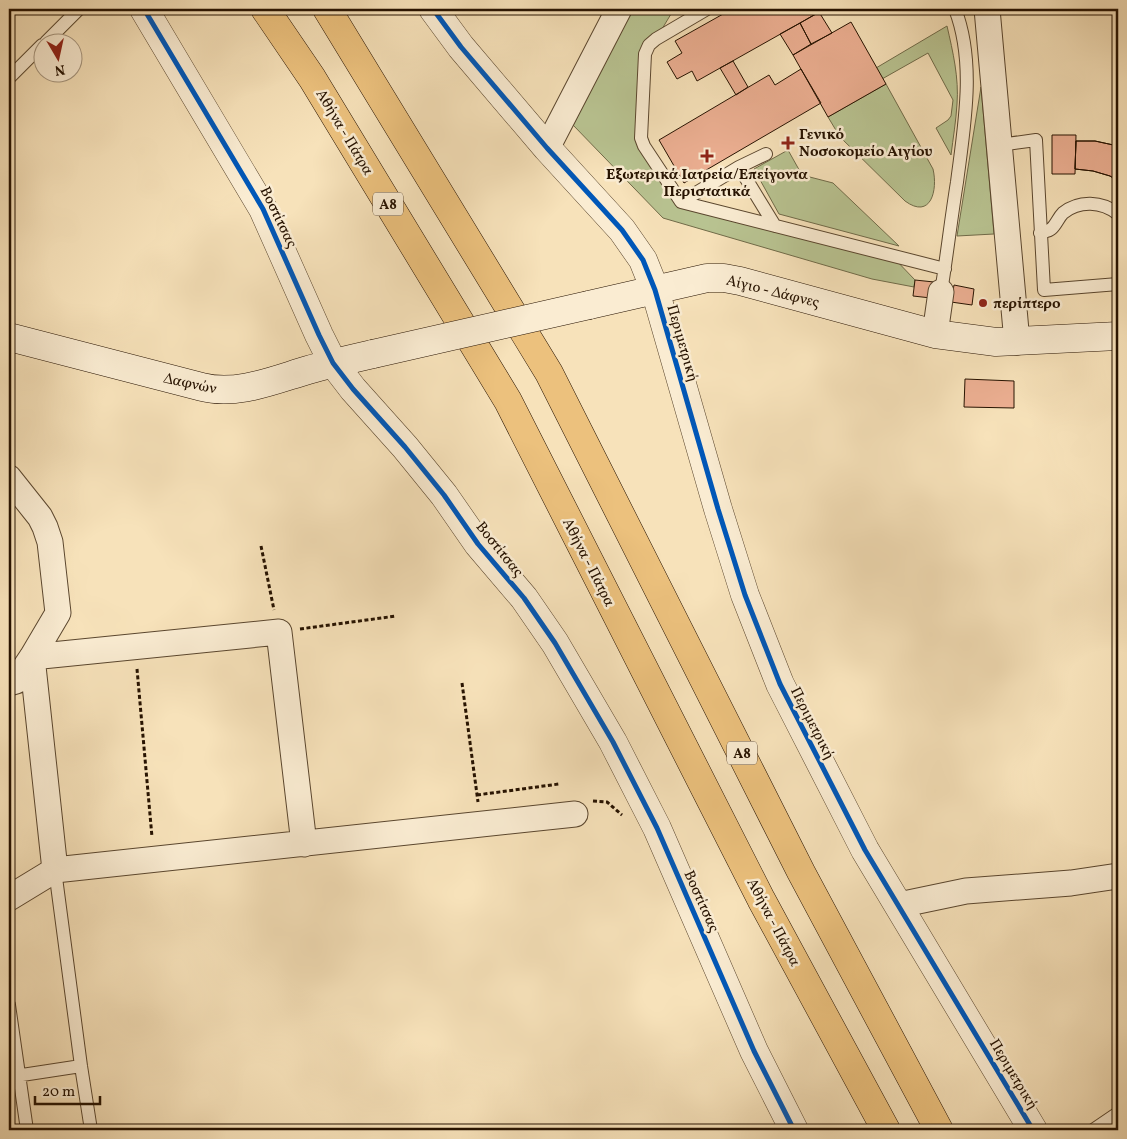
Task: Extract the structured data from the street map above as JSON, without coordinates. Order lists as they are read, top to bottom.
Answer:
{
  "streets": {
    "highway": ["Αθήνα - Πάτρα", "Α8"],
    "street": [
      "Βοστίτσας",
      "Αίγιο - Δάφνες",
      "Περιμετρική",
      "Δαφνών"
    ]
  },
  "crossings": [
    ["Βοστίτσας", "Δαφνών"],
    ["Αίγιο - Δάφνες", "Περιμετρική"],
    ["Αίγιο - Δάφνες", "Δαφνών"]
  ],
  "places": {
    "health": ["Γενικό Νοσοκομείο Αιγίου", "Εξωτερικά Ιατρεία/Επείγοντα Περιστατικά"],
    "other": ["περίπτερο"]
  },
  "scale_bar": "20 m",
  "north": "bottom"
}
